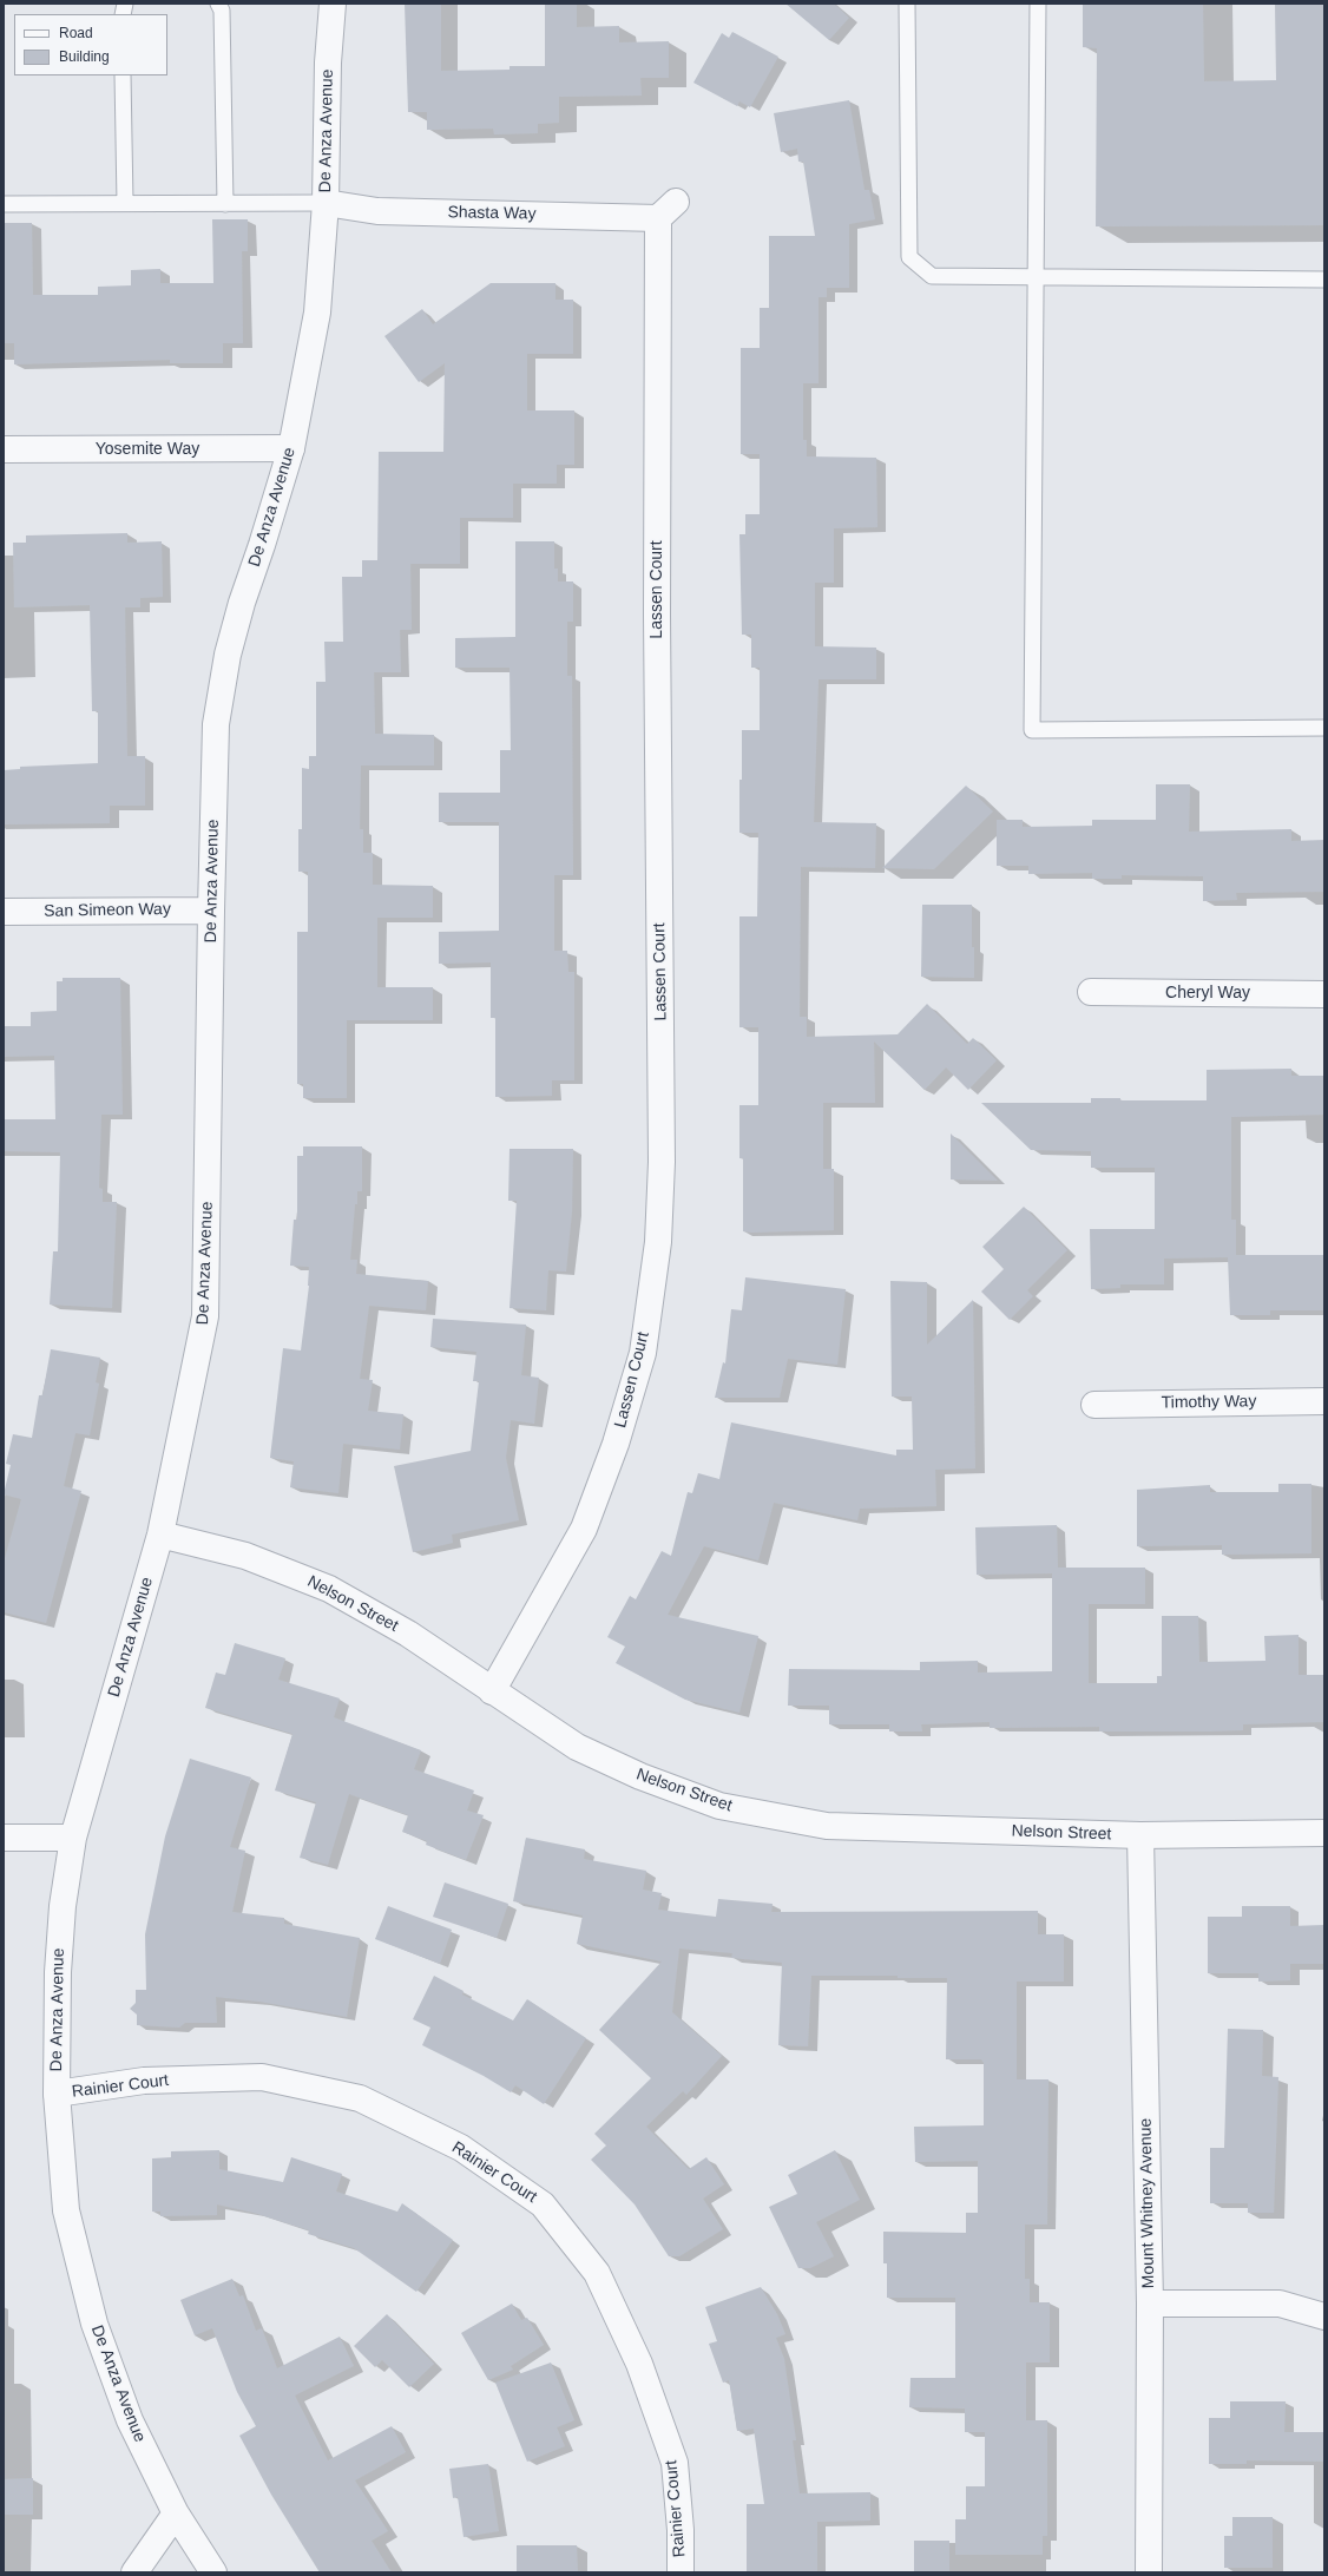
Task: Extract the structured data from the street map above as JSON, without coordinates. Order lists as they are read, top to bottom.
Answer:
{
  "streets": {
    "street": [
      "De Anza Avenue",
      "Shasta Way",
      "Yosemite Way",
      "Lassen Court",
      "San Simeon Way",
      "Cheryl Way",
      "Timothy Way",
      "Nelson Street",
      "Rainier Court",
      "Mount Whitney Avenue"
    ]
  },
  "crossings": [
    ["De Anza Avenue", "Shasta Way"],
    ["De Anza Avenue", "Yosemite Way"],
    ["De Anza Avenue", "San Simeon Way"],
    ["De Anza Avenue", "Nelson Street"],
    ["De Anza Avenue", "Rainier Court"],
    ["Shasta Way", "Lassen Court"],
    ["Lassen Court", "Nelson Street"],
    ["Nelson Street", "Mount Whitney Avenue"]
  ],
  "legend": ["Road", "Building"]
}
